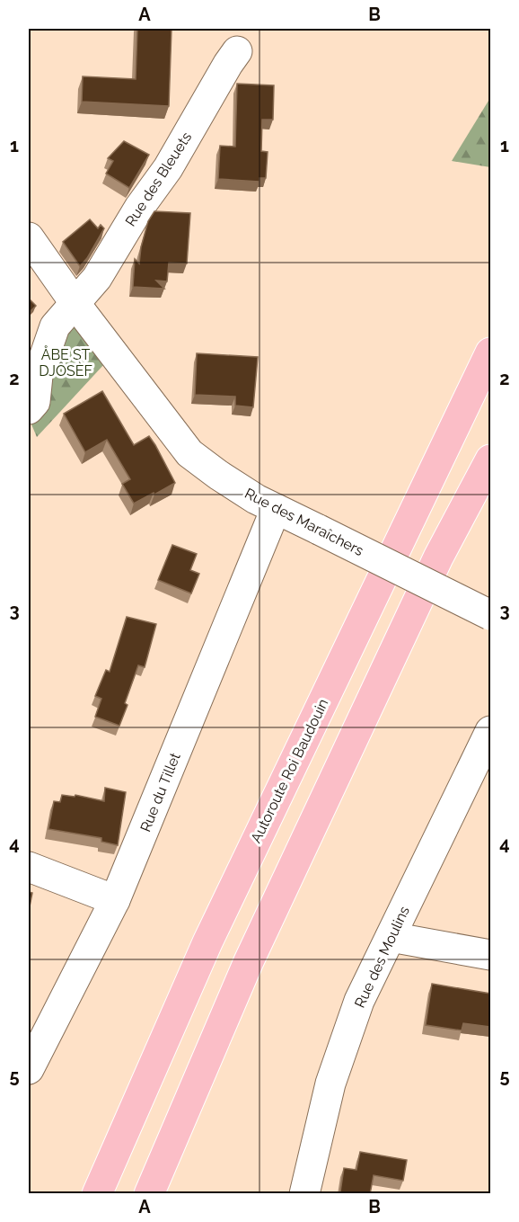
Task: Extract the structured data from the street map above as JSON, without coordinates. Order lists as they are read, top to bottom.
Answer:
{
  "streets": {
    "highway": ["Autoroute Roi Baudouin"],
    "street": [
      "Rue des Bleuets",
      "Rue des Maraîchers",
      "Rue du Tillet",
      "Rue des Moulins"
    ]
  },
  "crossings": [
    ["Rue des Bleuets", "Rue des Maraîchers"],
    ["Rue des Maraîchers", "Rue du Tillet"]
  ],
  "parks": ["ÅBE ST DJÔSÈF"],
  "grid": {
    "columns": ["A", "B"],
    "rows": [
      "1",
      "2",
      "3",
      "4",
      "5"
    ]
  }
}
